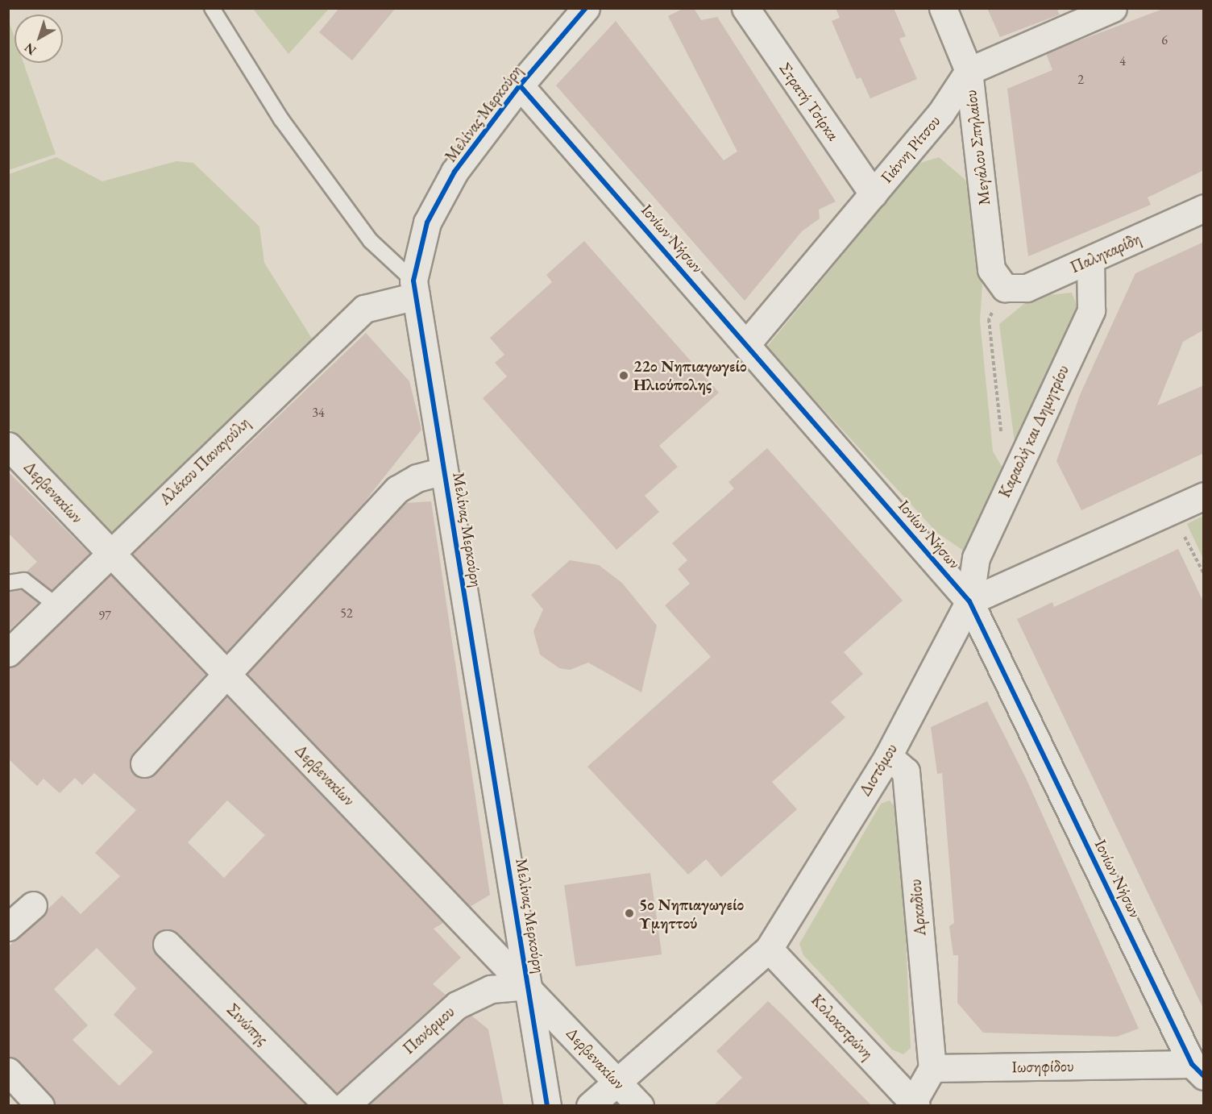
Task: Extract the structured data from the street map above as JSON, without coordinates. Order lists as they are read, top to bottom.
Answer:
{
  "streets": {
    "street": [
      "Στρατή Τσίρκα",
      "Μελίνας Μερκούρη",
      "Μεγάλου Σπηλαίου",
      "Γιάννη Ρίτσου",
      "Ιονίων Νήσων",
      "Παληκαρίδη",
      "Καραολή και Δημητρίου",
      "Αλέκου Παναγούλη",
      "Δερβενακίων",
      "Διστόμου",
      "Αρκαδίου",
      "Σινώπης",
      "Κολοκοτρώνη",
      "Πανόρμου",
      "Ιωσηφίδου"
    ]
  },
  "crossings": [
    ["Στρατή Τσίρκα", "Γιάννη Ρίτσου"],
    ["Μελίνας Μερκούρη", "Ιονίων Νήσων"],
    ["Μελίνας Μερκούρη", "Αλέκου Παναγούλη"],
    ["Μελίνας Μερκούρη", "Δερβενακίων"],
    ["Μελίνας Μερκούρη", "Πανόρμου"],
    ["Μεγάλου Σπηλαίου", "Γιάννη Ρίτσου"],
    ["Μεγάλου Σπηλαίου", "Παληκαρίδη"],
    ["Γιάννη Ρίτσου", "Ιονίων Νήσων"],
    ["Ιονίων Νήσων", "Καραολή και Δημητρίου"],
    ["Ιονίων Νήσων", "Διστόμου"],
    ["Ιονίων Νήσων", "Ιωσηφίδου"],
    ["Παληκαρίδη", "Καραολή και Δημητρίου"],
    ["Καραολή και Δημητρίου", "Διστόμου"],
    ["Αλέκου Παναγούλη", "Δερβενακίων"],
    ["Δερβενακίων", "Διστόμου"],
    ["Δερβενακίων", "Πανόρμου"],
    ["Διστόμου", "Αρκαδίου"],
    ["Διστόμου", "Κολοκοτρώνη"],
    ["Αρκαδίου", "Ιωσηφίδου"]
  ],
  "places": ["22ο Νηπιαγωγείο Ηλιούπολης", "5ο Νηπιαγωγείο Υμηττού"],
  "house_numbers": [
    "6",
    "4",
    "2",
    "34",
    "52",
    "97"
  ],
  "north": "bottom left"
}
